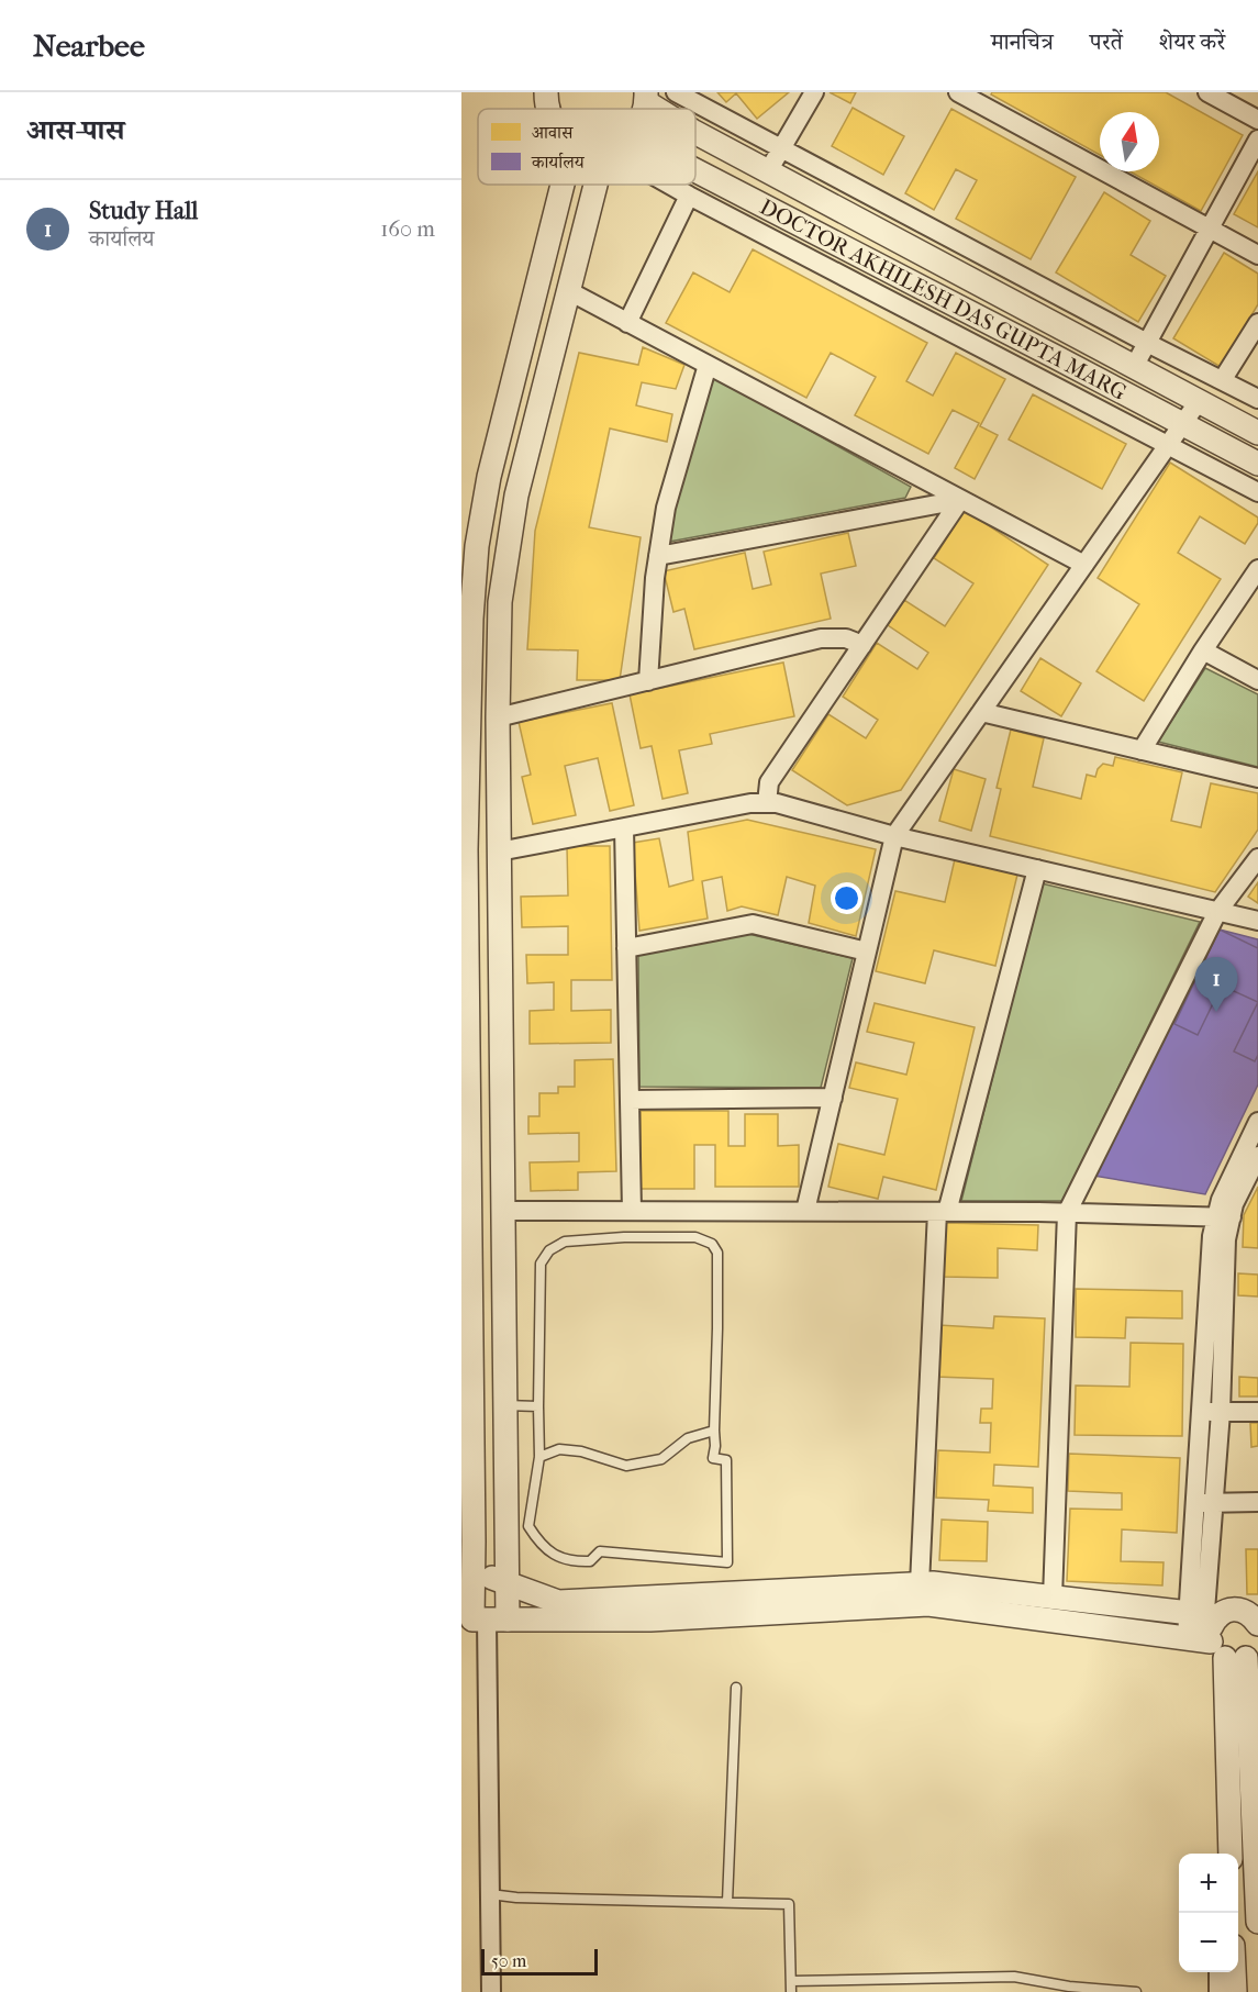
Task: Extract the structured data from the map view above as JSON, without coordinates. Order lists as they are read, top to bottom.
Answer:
{
  "streets": {
    "street": ["DOCTOR AKHILESH DAS GUPTA MARG"]
  },
  "legend": ["आवास", "कार्यालय"],
  "scale_bar": "50 m",
  "north": "top",
  "page": {
    "header": "Nearbee",
    "nav": ["मानचित्र", "परतें", "शेयर करें"],
    "heading": "आस-पास",
    "list": [
      {
        "mark": "1",
        "name": "Study Hall",
        "note": "कार्यालय",
        "value": "160 m"
      }
    ],
    "pins": "1",
    "map_buttons": ["+", "−"],
    "scale": "50 m"
  }
}
